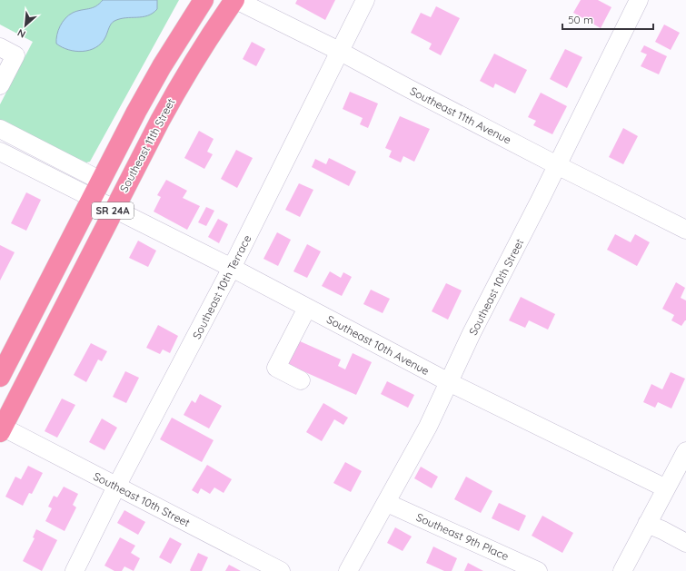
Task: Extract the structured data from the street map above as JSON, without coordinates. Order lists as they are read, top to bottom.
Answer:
{
  "streets": {
    "highway": ["Southeast 11th Street", "SR 24A"],
    "street": [
      "Southeast 11th Avenue",
      "Southeast 10th Terrace",
      "Southeast 10th Street",
      "Southeast 10th Avenue",
      "Southeast 9th Place"
    ]
  },
  "crossings": [
    ["Southeast 11th Avenue", "Southeast 11th Street"],
    ["Southeast 11th Avenue", "Southeast 10th Terrace"],
    ["Southeast 11th Avenue", "Southeast 10th Street"],
    ["Southeast 11th Street", "Southeast 10th Street"],
    ["Southeast 11th Street", "Southeast 10th Avenue"],
    ["Southeast 10th Terrace", "Southeast 10th Street"],
    ["Southeast 10th Terrace", "Southeast 10th Avenue"],
    ["Southeast 10th Street", "Southeast 10th Avenue"],
    ["Southeast 10th Street", "Southeast 9th Place"]
  ],
  "scale_bar": "50 m",
  "north": "bottom left"
}
